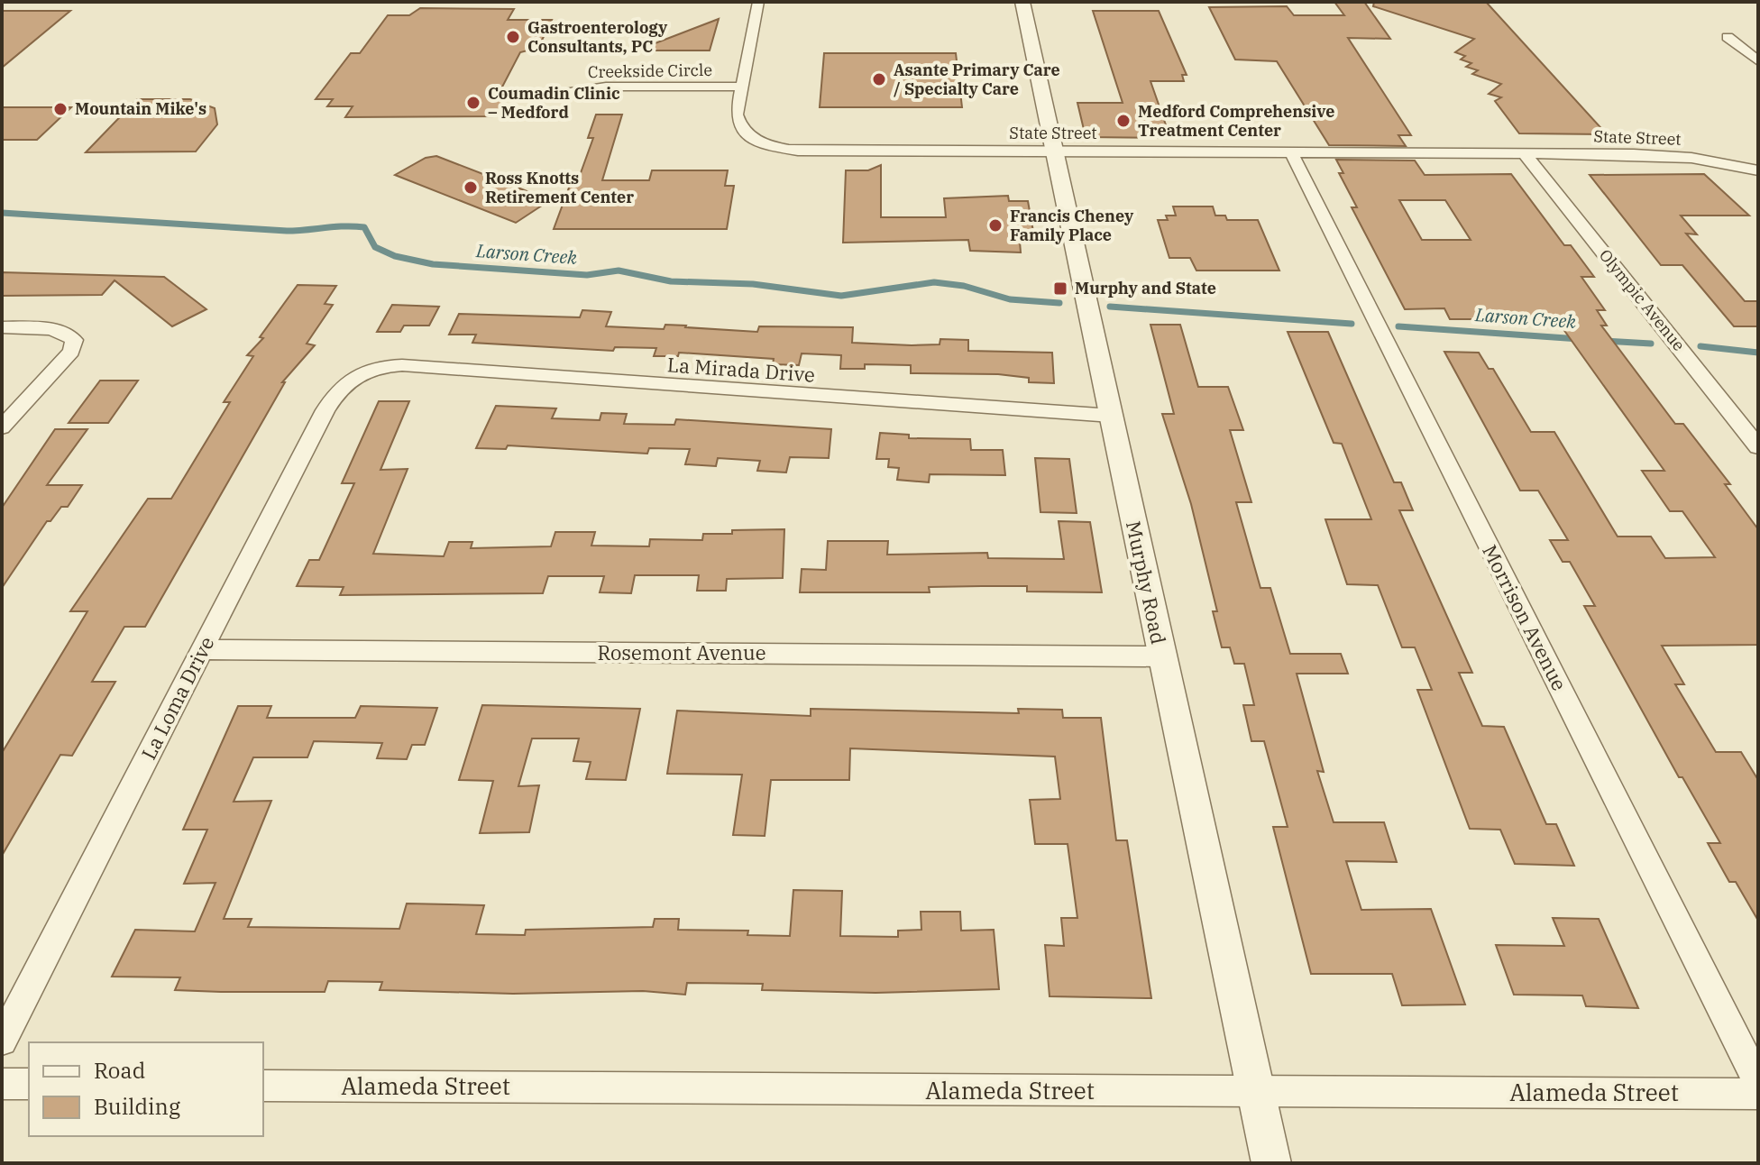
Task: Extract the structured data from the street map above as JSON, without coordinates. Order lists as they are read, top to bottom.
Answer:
{
  "streets": {
    "street": [
      "Creekside Circle",
      "State Street",
      "Olympic Avenue",
      "La Mirada Drive",
      "Murphy Road",
      "Morrison Avenue",
      "Rosemont Avenue",
      "La Loma Drive",
      "Alameda Street"
    ]
  },
  "crossings": [
    ["Creekside Circle", "State Street"],
    ["State Street", "Olympic Avenue"],
    ["State Street", "Murphy Road"],
    ["State Street", "Morrison Avenue"],
    ["La Mirada Drive", "Murphy Road"],
    ["La Mirada Drive", "La Loma Drive"],
    ["Murphy Road", "Rosemont Avenue"],
    ["Murphy Road", "Alameda Street"],
    ["Rosemont Avenue", "La Loma Drive"]
  ],
  "water": ["Larson Creek"],
  "places": {
    "other": [
      "Gastroenterology Consultants, PC",
      "Asante Primary Care / Specialty Care",
      "Coumadin Clinic – Medford",
      "Mountain Mike's",
      "Medford Comprehensive Treatment Center",
      "Ross Knotts Retirement Center",
      "Francis Cheney Family Place"
    ],
    "transit": ["Murphy and State"]
  },
  "legend": ["Road", "Building"]
}
